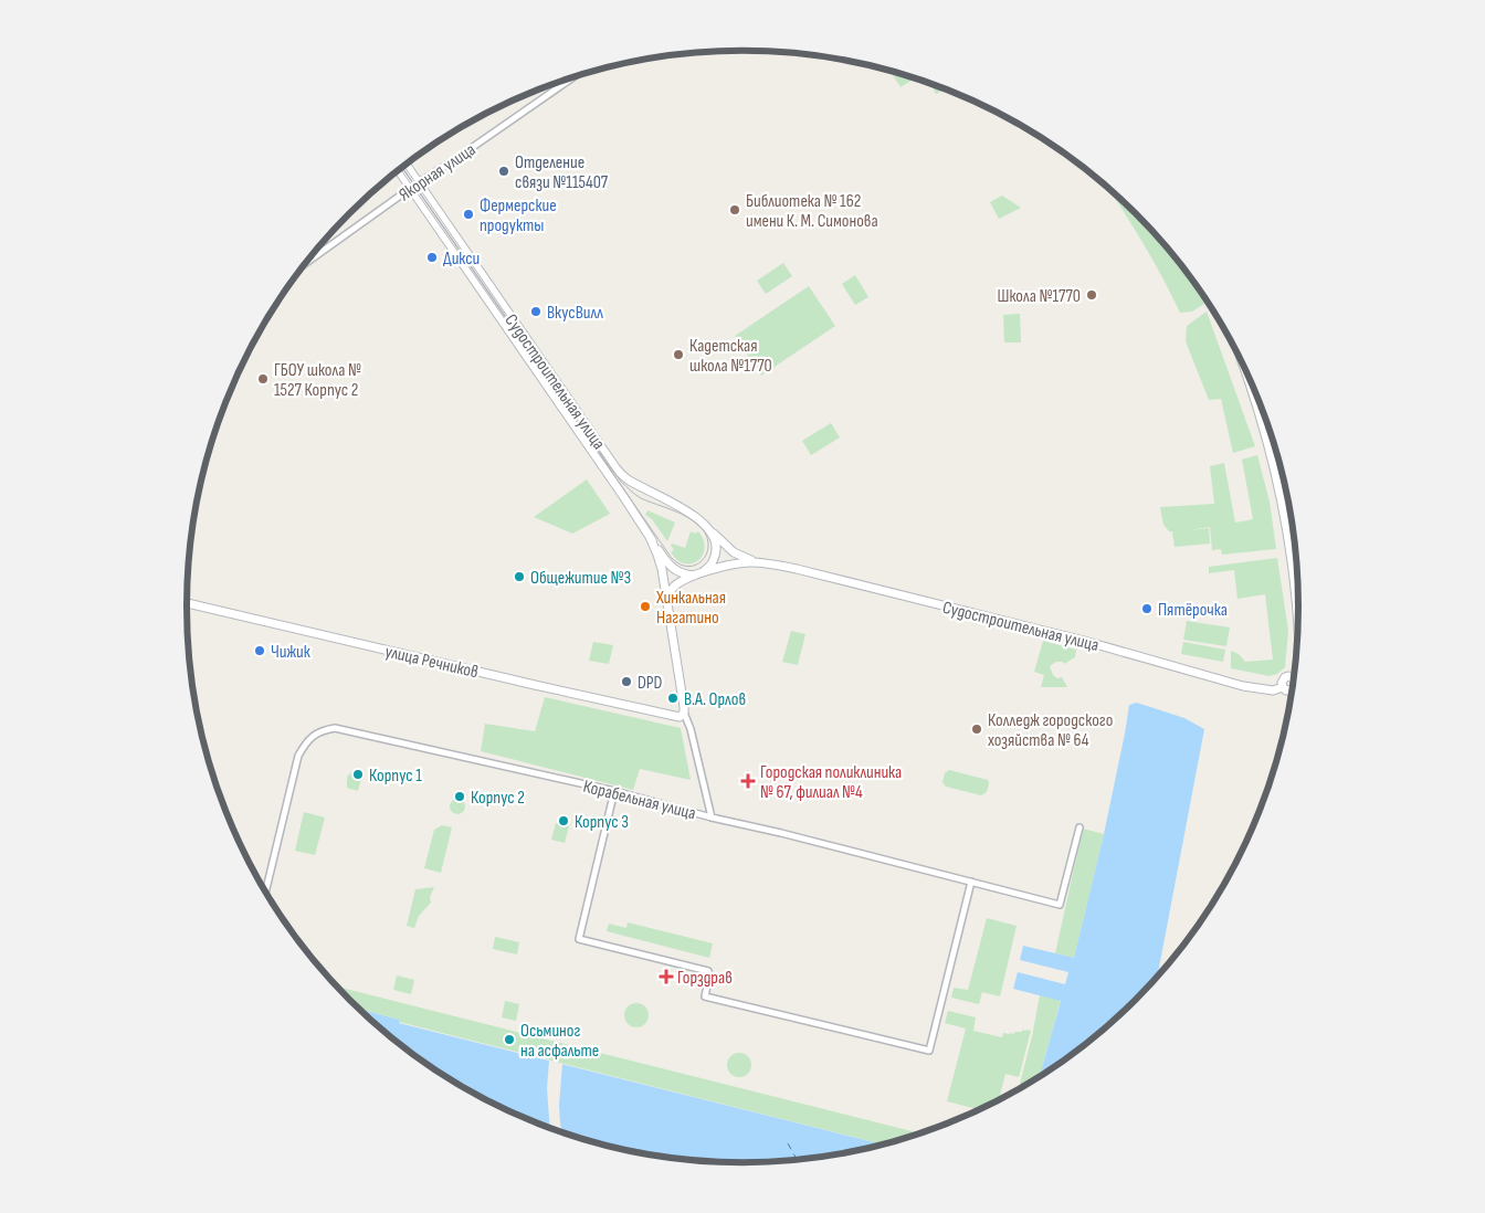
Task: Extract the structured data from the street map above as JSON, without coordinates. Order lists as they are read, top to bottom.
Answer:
{
  "streets": {
    "street": [
      "Якорная улица",
      "Судостроительная улица",
      "улица Речников",
      "Корабельная улица"
    ]
  },
  "crossings": [
    ["Якорная улица", "Судостроительная улица"]
  ],
  "places": {
    "other": [
      "Отделение связи №115407",
      "Библиотека № 162 имени К. М. Симонова",
      "Фермерские продукты",
      "Дикси",
      "Школа №1770",
      "ВкусВилл",
      "Кадетская школа №1770",
      "ГБОУ школа № 1527 Корпус 2",
      "Общежитие №3",
      "Хинкальная Нагатино",
      "Пятёрочка",
      "Чижик",
      "DPD",
      "В.А. Орлов",
      "Колледж городского хозяйства № 64",
      "Корпус 1",
      "Корпус 2",
      "Корпус 3",
      "Осьминог на асфальте"
    ],
    "health": ["Городская поликлиника № 67, филиал №4", "Горздрав"]
  }
}
